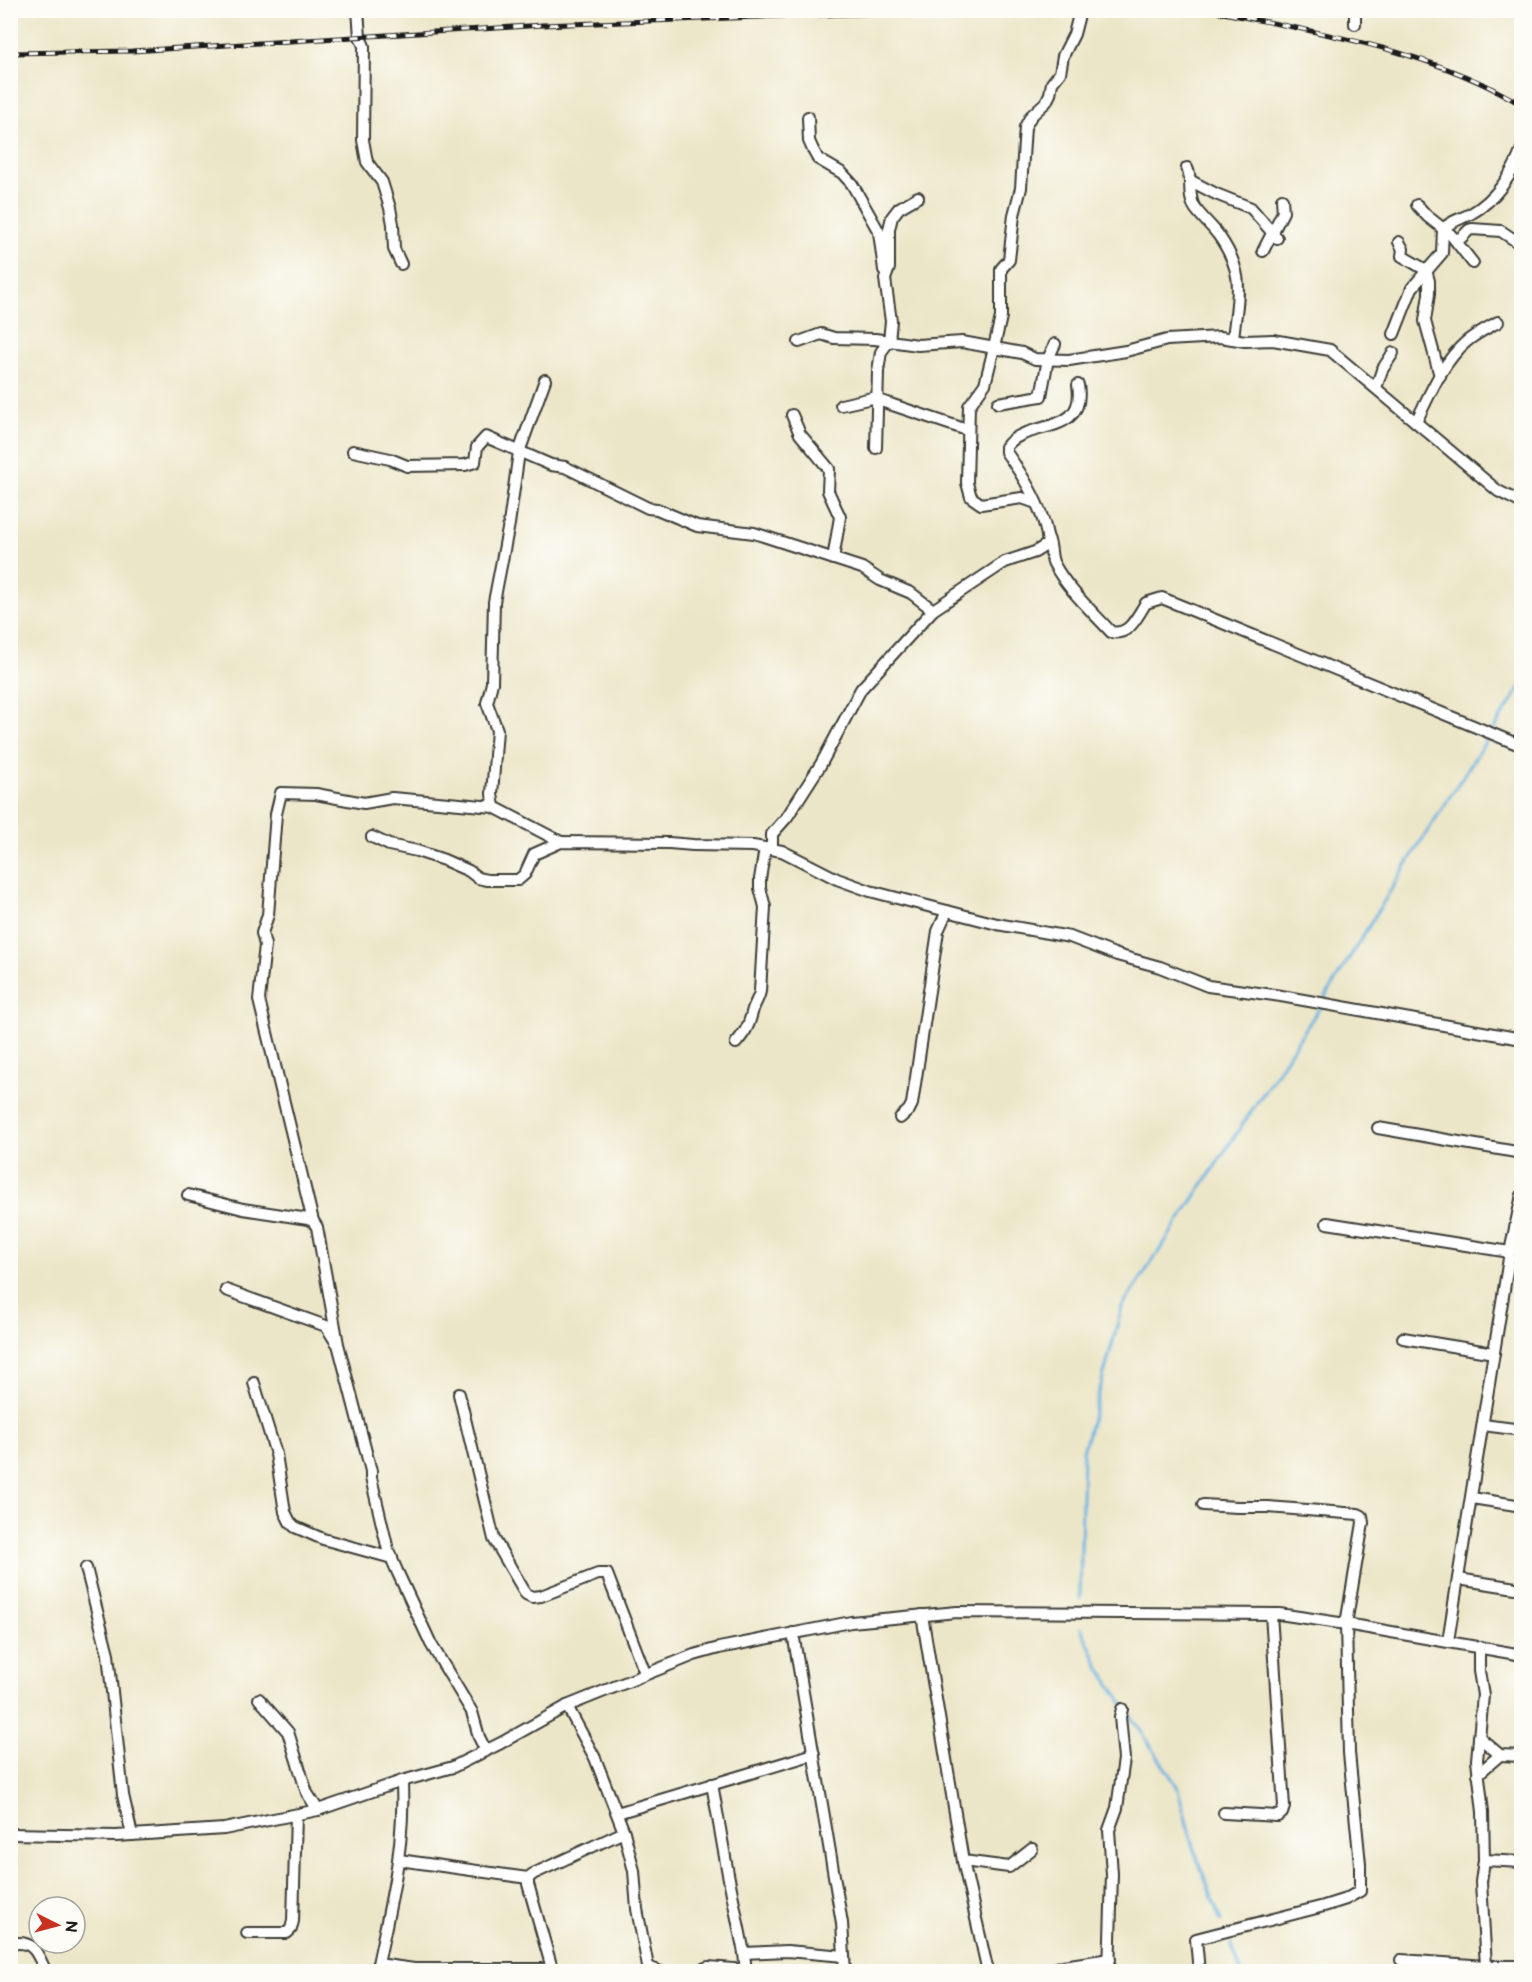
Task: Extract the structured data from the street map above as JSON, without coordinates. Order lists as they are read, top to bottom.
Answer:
{
  "north": "right"
}
